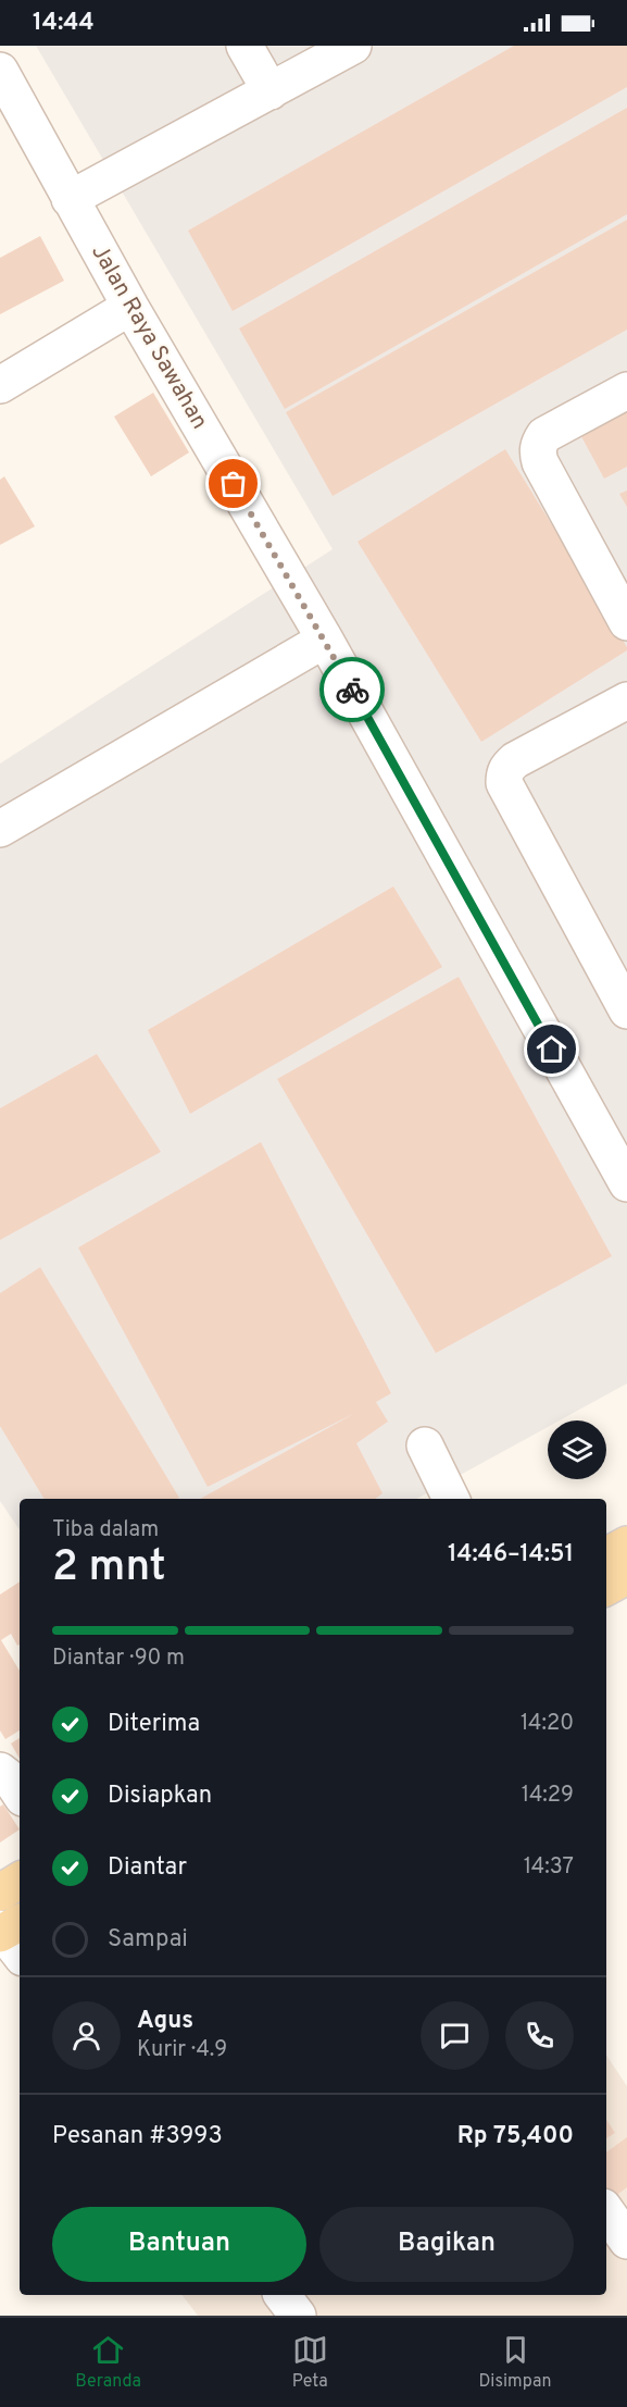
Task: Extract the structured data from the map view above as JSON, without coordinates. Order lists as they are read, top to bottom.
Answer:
{
  "streets": {
    "street": ["Jalan Raya Sawahan"]
  },
  "page": {
    "status": "14:44",
    "heading": ["2 mnt", "Tiba dalam", "14:46–14:51"],
    "panel": [
      "Agus",
      "Kurir · 4.9",
      "Pesanan #3993",
      "Rp 75,400"
    ],
    "bar": "Diantar · 90 m",
    "list": [
      ["Diterima", "14:20"],
      ["Disiapkan", "14:29"],
      ["Diantar", "14:37"],
      "Sampai"
    ],
    "buttons": ["Bantuan", "Bagikan"],
    "tabs": ["Beranda", "Peta", "Disimpan"]
  }
}
